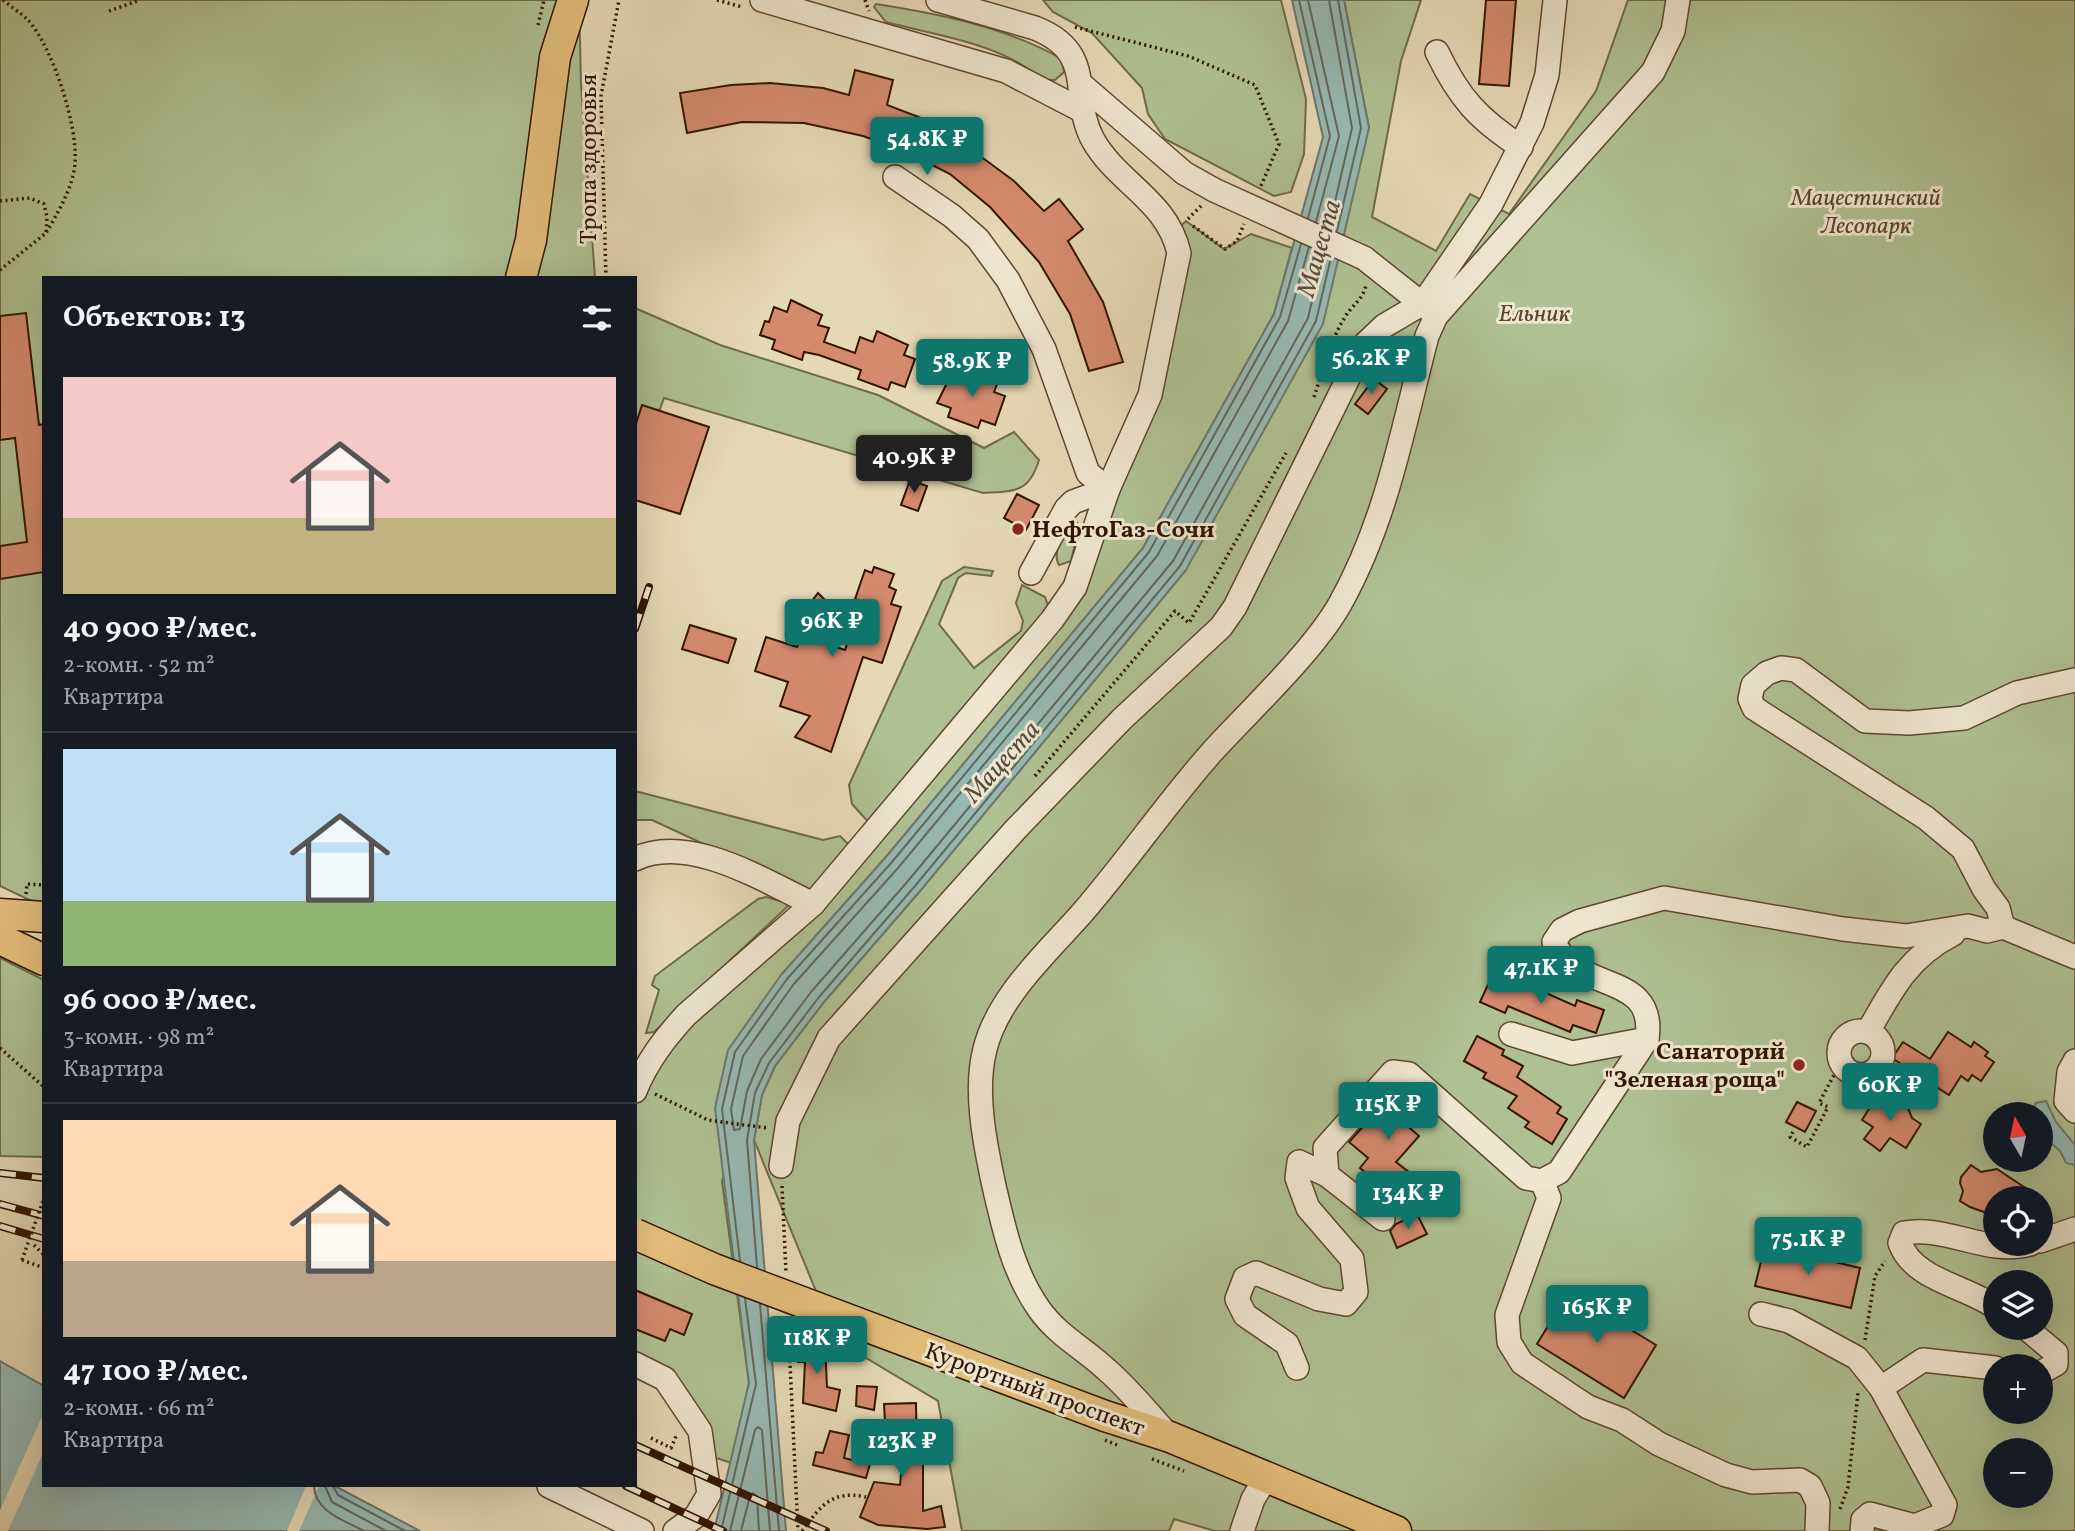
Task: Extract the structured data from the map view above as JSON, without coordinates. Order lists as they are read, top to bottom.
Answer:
{
  "streets": {
    "main road": ["Курортный проспект"],
    "path": ["Тропа здоровья"]
  },
  "water": ["Мацеста"],
  "parks": ["Мацестинский Лесопарк", "Ельник"],
  "places": ["НефтоГаз-Сочи", "Санаторий \"Зеленая роща\""],
  "north": "top",
  "page": {
    "price": [
      "54.8K ₽",
      "56.2K ₽",
      "58.9K ₽",
      "40.9K ₽",
      "96K ₽",
      "47.1K ₽",
      "60K ₽",
      "115K ₽",
      "134K ₽",
      "75.1K ₽",
      "165K ₽",
      "118K ₽",
      "123K ₽"
    ],
    "heading": "Объектов: 13",
    "list": [
      {
        "name": "40 900 ₽/мес.",
        "note": "2-комн. · 52 m² · Квартира"
      },
      {
        "name": "96 000 ₽/мес.",
        "note": "3-комн. · 98 m² · Квартира"
      },
      {
        "name": "47 100 ₽/мес.",
        "note": "2-комн. · 66 m² · Квартира"
      }
    ],
    "map_buttons": ["+", "−"]
  }
}
